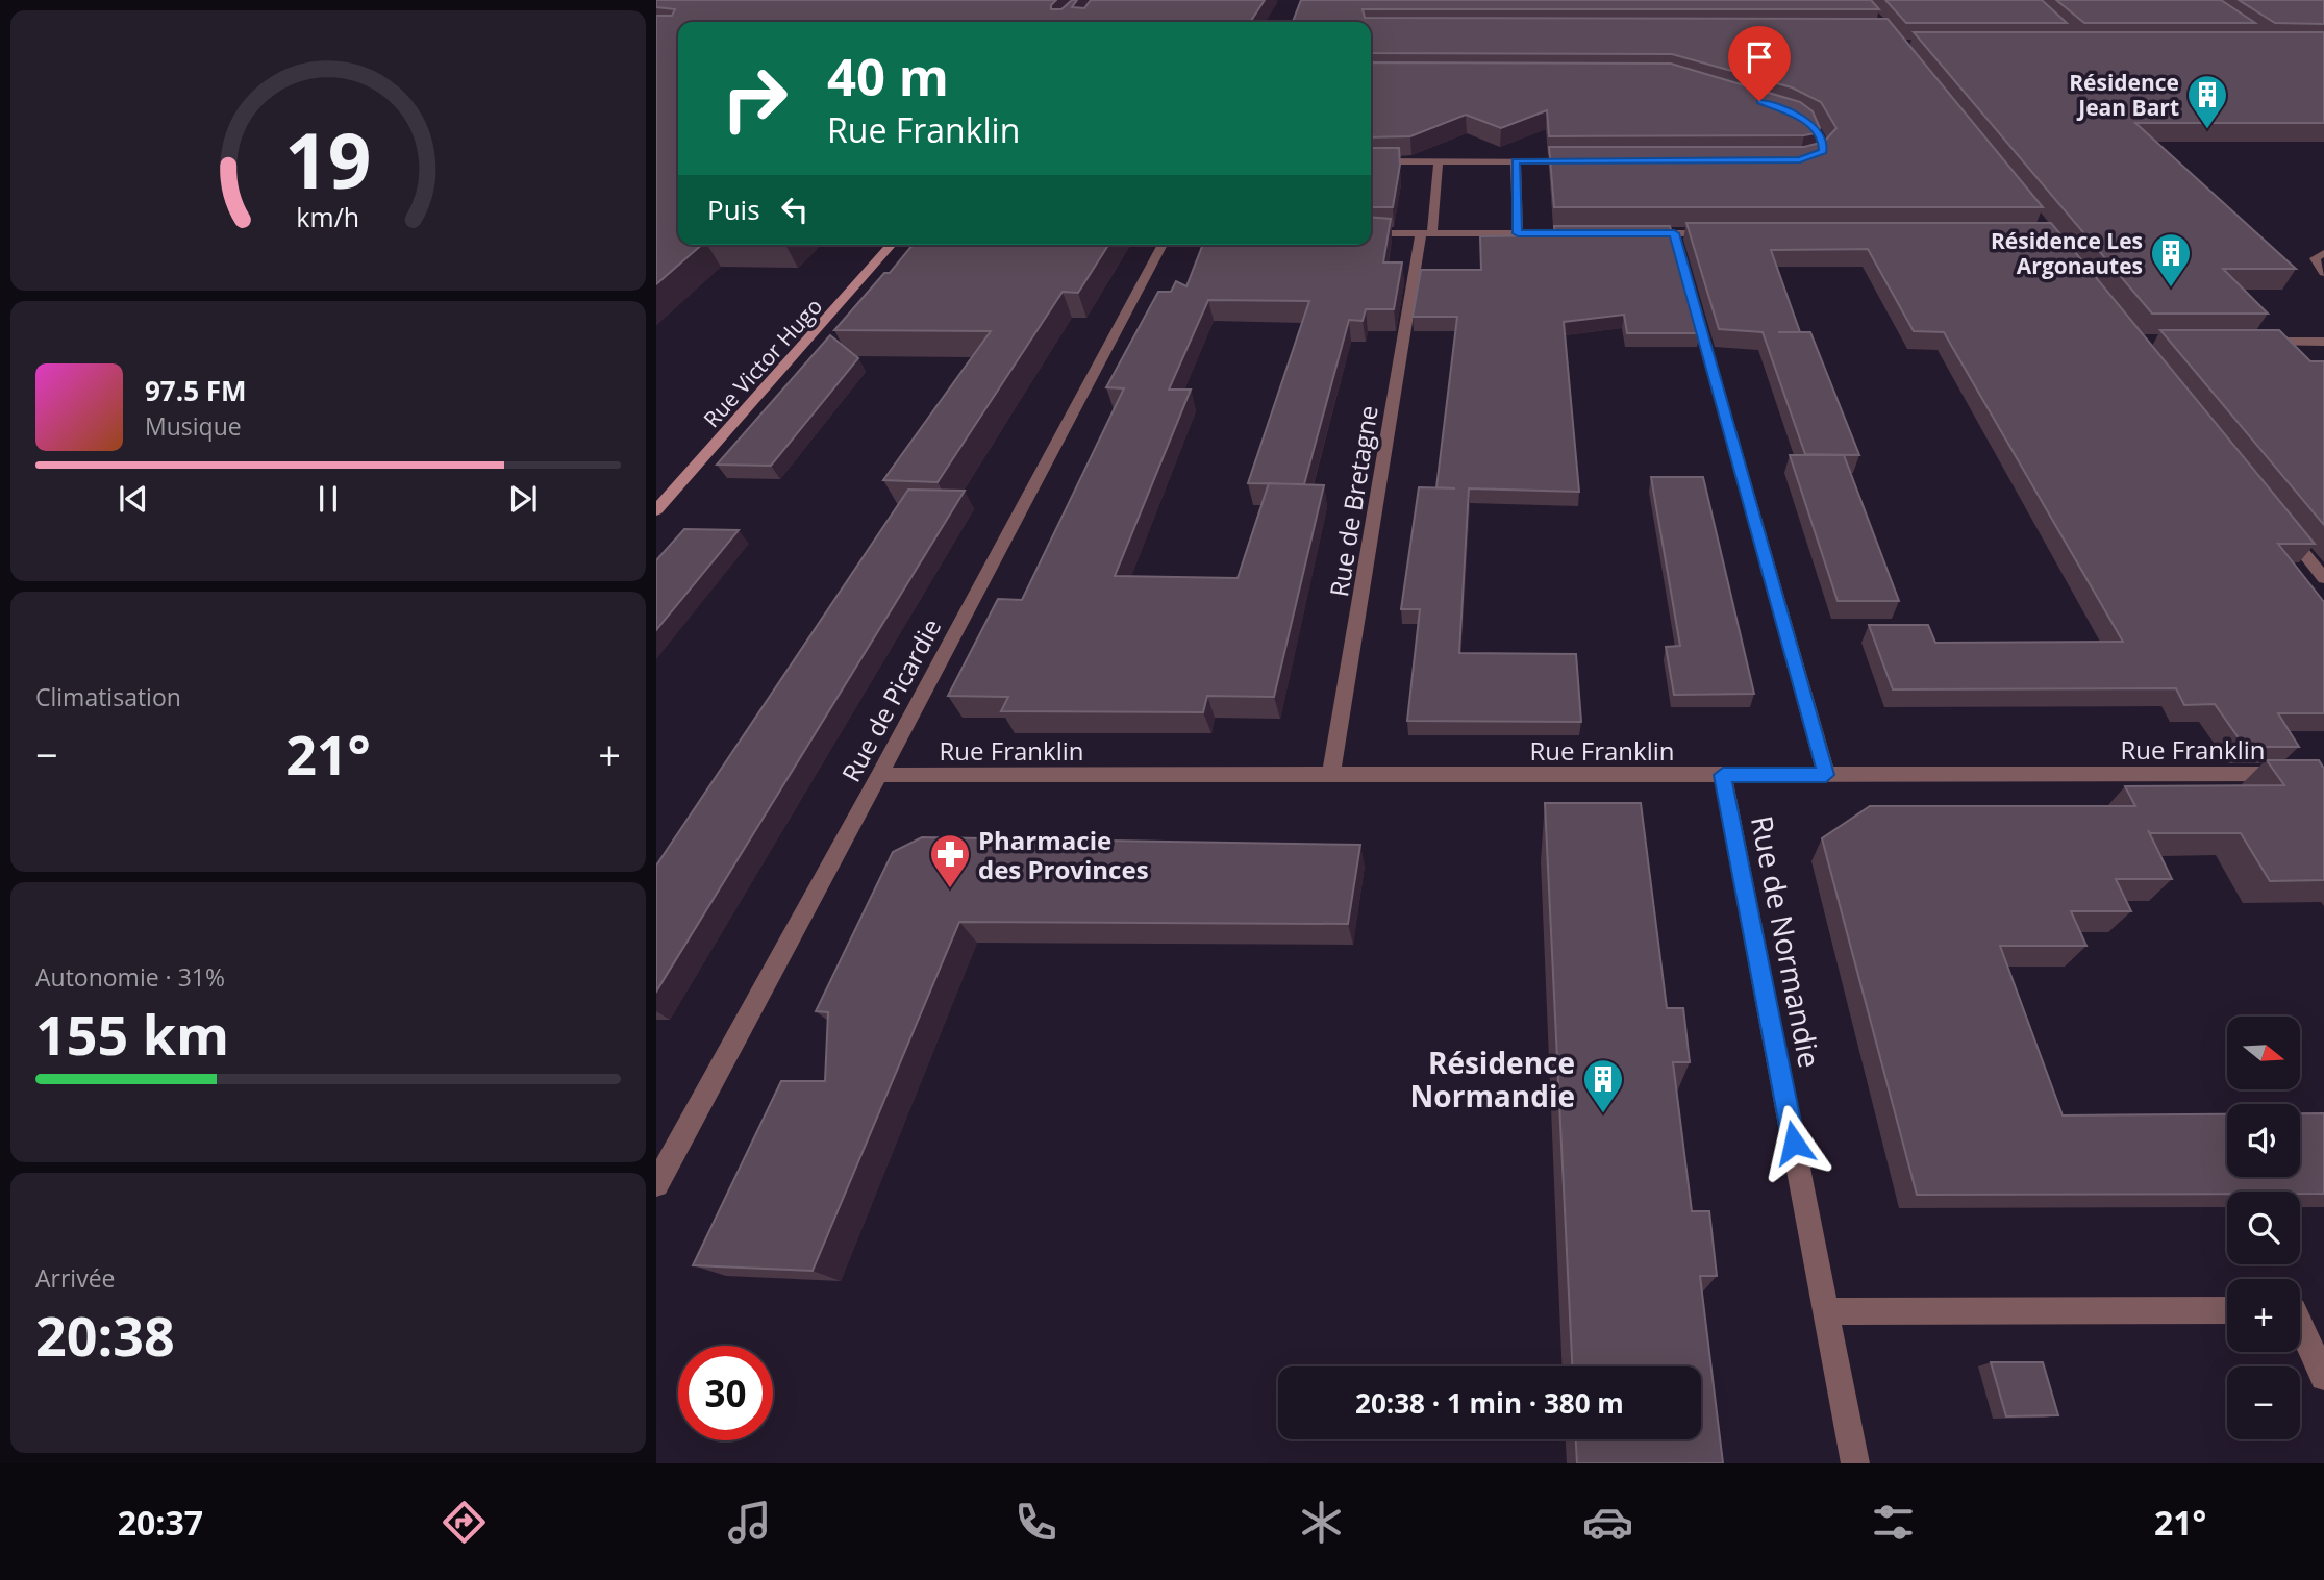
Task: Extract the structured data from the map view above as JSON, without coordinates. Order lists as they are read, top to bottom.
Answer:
{
  "streets": {
    "street": [
      "Rue Victor Hugo",
      "Rue de Bretagne",
      "Rue de Picardie",
      "Rue Franklin",
      "Rue de Normandie"
    ]
  },
  "crossings": [
    ["Rue de Bretagne", "Rue Franklin"],
    ["Rue de Picardie", "Rue Franklin"],
    ["Rue Franklin", "Rue de Normandie"]
  ],
  "places": {
    "building": ["Résidence Jean Bart", "Résidence Les Argonautes", "Résidence Normandie"],
    "pharmacy": ["Pharmacie des Provinces"]
  },
  "north": "right",
  "page": {
    "turn": ["40 m", "Rue Franklin"],
    "then": "Puis",
    "song": ["97.5 FM", "Musique"],
    "tile": [
      "Climatisation",
      ["Autonomie · 31%", "155 km"],
      ["Arrivée", "20:38"]
    ],
    "heat": ["−", "21°", "+"],
    "map_buttons": ["+", "−"],
    "limit": "30",
    "trip": "20:38 · 1 min · 380 m",
    "tabs": ["20:37", "21°"],
    "gauge": ["19", "km/h"]
  }
}
